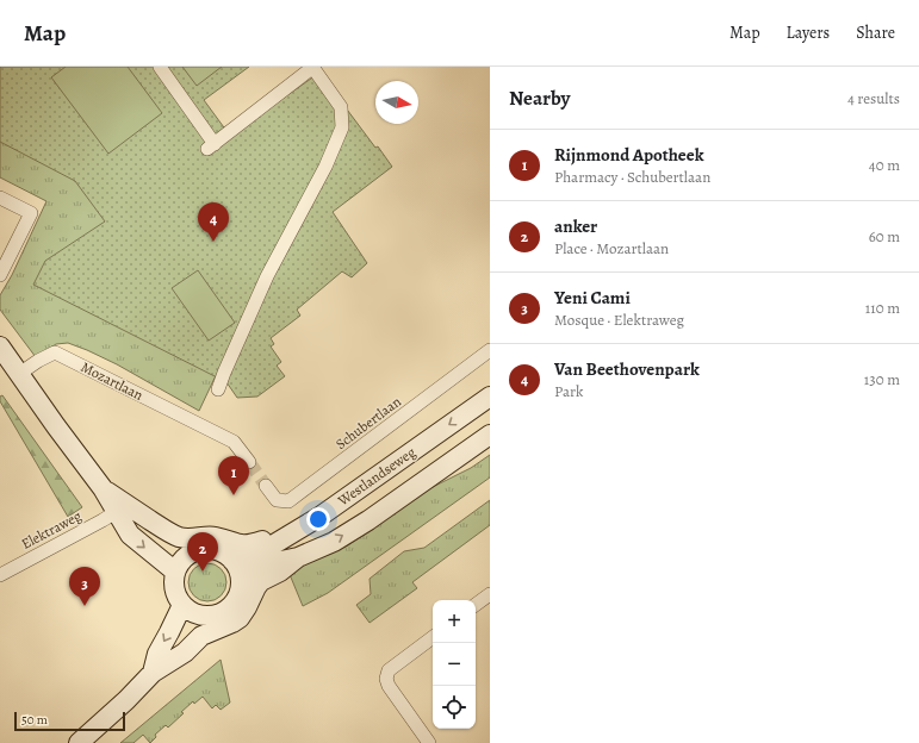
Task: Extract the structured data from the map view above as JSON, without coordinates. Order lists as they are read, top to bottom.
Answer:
{
  "streets": {
    "main road": ["Westlandseweg"],
    "street": ["Mozartlaan", "Schubertlaan", "Elektraweg"]
  },
  "scale_bar": "50 m",
  "north": "right",
  "page": {
    "header": "Map",
    "nav": ["Map", "Layers", "Share"],
    "heading": ["Nearby", "4 results"],
    "list": [
      {
        "mark": "1",
        "name": "Rijnmond Apotheek",
        "note": "Pharmacy · Schubertlaan",
        "value": "40 m"
      },
      {
        "mark": "2",
        "name": "anker",
        "note": "Place · Mozartlaan",
        "value": "60 m"
      },
      {
        "mark": "3",
        "name": "Yeni Cami",
        "note": "Mosque · Elektraweg",
        "value": "110 m"
      },
      {
        "mark": "4",
        "name": "Van Beethovenpark",
        "note": "Park",
        "value": "130 m"
      }
    ],
    "pins": [
      "4",
      "1",
      "2",
      "3"
    ],
    "map_buttons": ["+", "−"],
    "scale": "50 m"
  }
}
